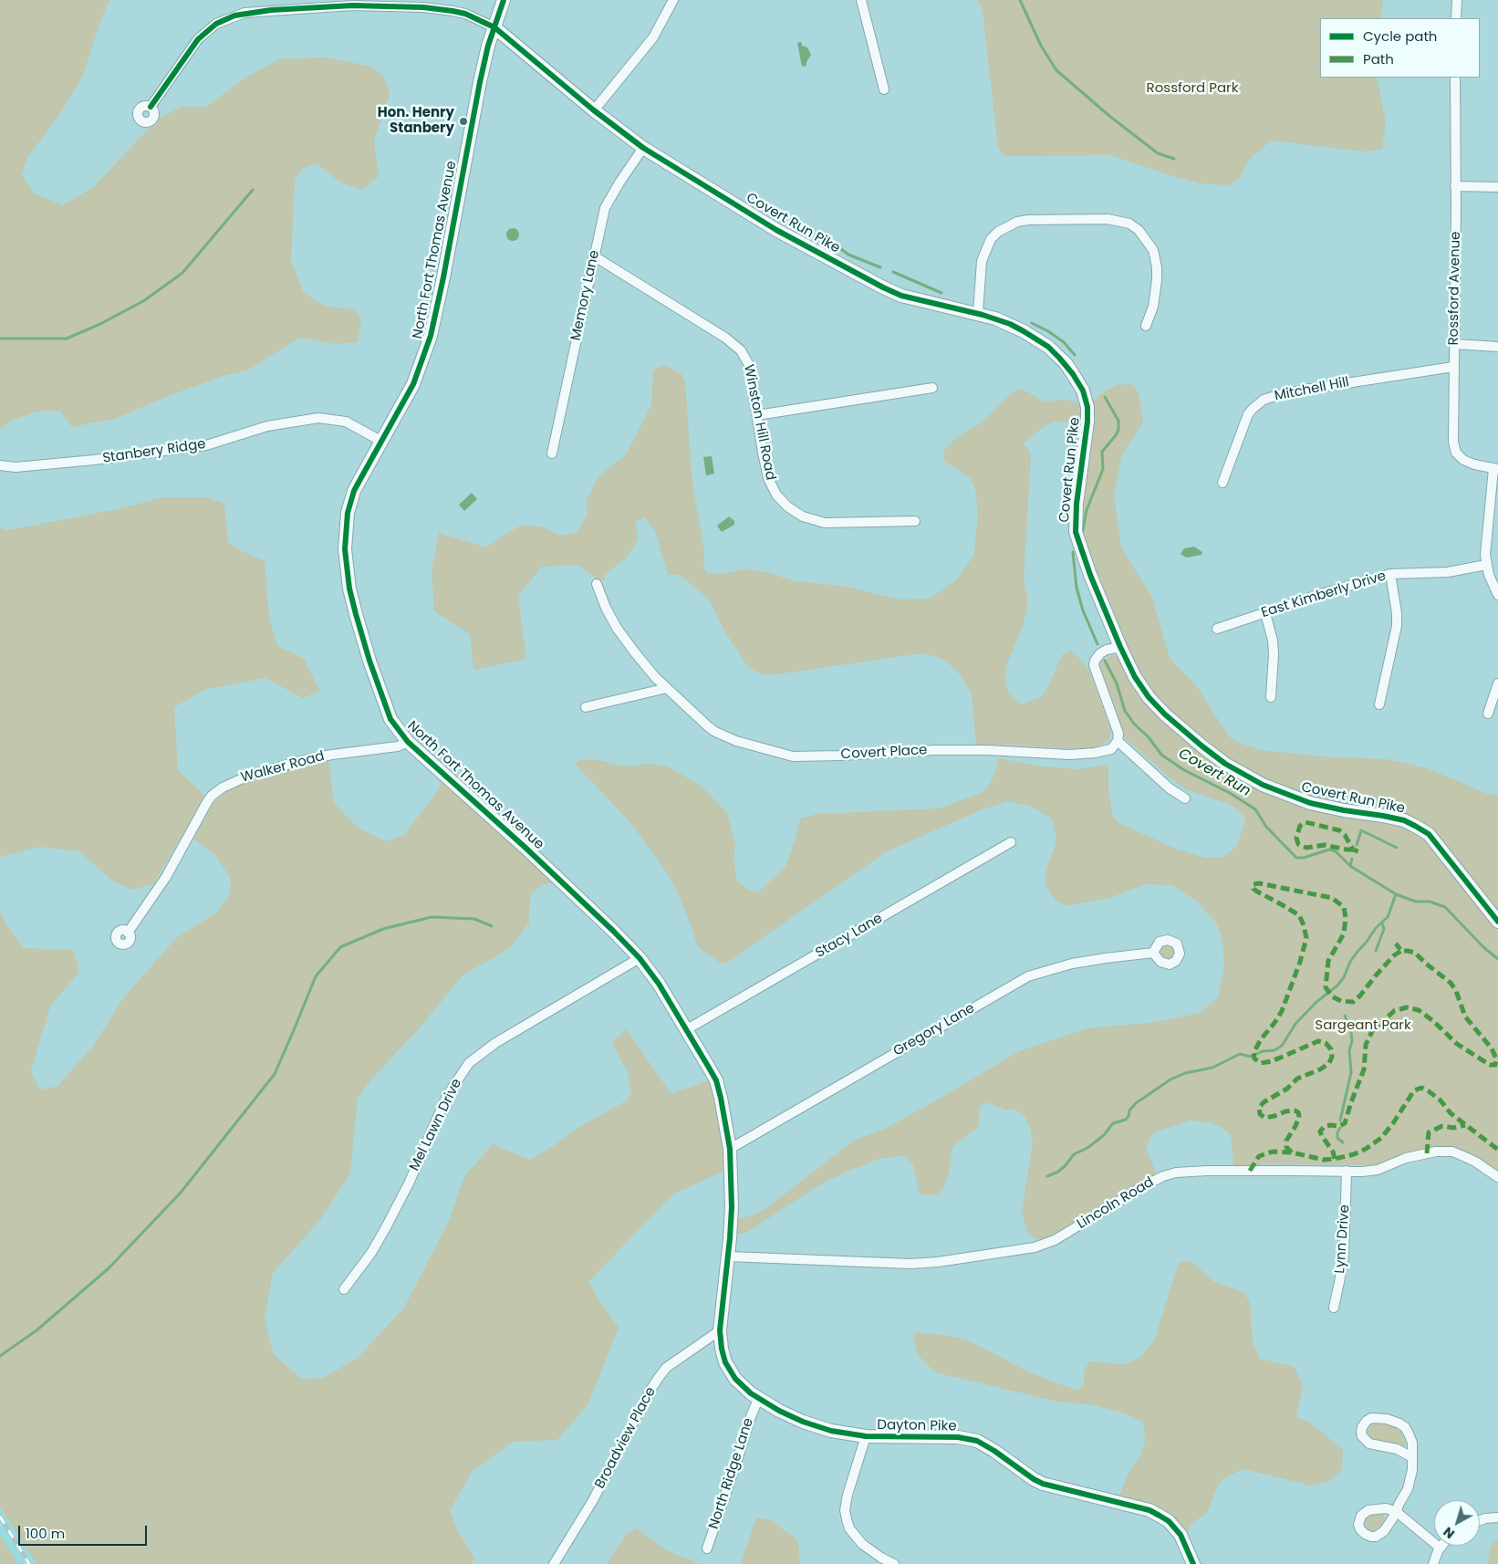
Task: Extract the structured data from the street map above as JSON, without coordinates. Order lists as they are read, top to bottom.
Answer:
{
  "streets": {
    "street": [
      "Covert Run Pike",
      "North Fort Thomas Avenue",
      "Rossford Avenue",
      "Memory Lane",
      "Mitchell Hill",
      "Winston Hill Road",
      "Stanbery Ridge",
      "East Kimberly Drive",
      "Covert Place",
      "Walker Road",
      "Stacy Lane",
      "Gregory Lane",
      "Mel Lawn Drive",
      "Lincoln Road",
      "Lynn Drive",
      "Dayton Pike",
      "Broadview Place",
      "North Ridge Lane"
    ]
  },
  "crossings": [
    ["Covert Run Pike", "North Fort Thomas Avenue"],
    ["Covert Run Pike", "Memory Lane"],
    ["North Fort Thomas Avenue", "Stanbery Ridge"],
    ["North Fort Thomas Avenue", "Walker Road"],
    ["North Fort Thomas Avenue", "Stacy Lane"],
    ["North Fort Thomas Avenue", "Gregory Lane"],
    ["North Fort Thomas Avenue", "Mel Lawn Drive"],
    ["North Fort Thomas Avenue", "Lincoln Road"],
    ["North Fort Thomas Avenue", "Dayton Pike"],
    ["Rossford Avenue", "Mitchell Hill"],
    ["Memory Lane", "Winston Hill Road"],
    ["Lincoln Road", "Lynn Drive"],
    ["Lincoln Road", "Dayton Pike"],
    ["Dayton Pike", "Broadview Place"],
    ["Dayton Pike", "North Ridge Lane"]
  ],
  "water": ["Covert Run"],
  "parks": ["Rossford Park", "Sargeant Park"],
  "places": ["Hon. Henry Stanbery"],
  "legend": ["Cycle path", "Path"],
  "scale_bar": "100 m",
  "north": "bottom left"
}
